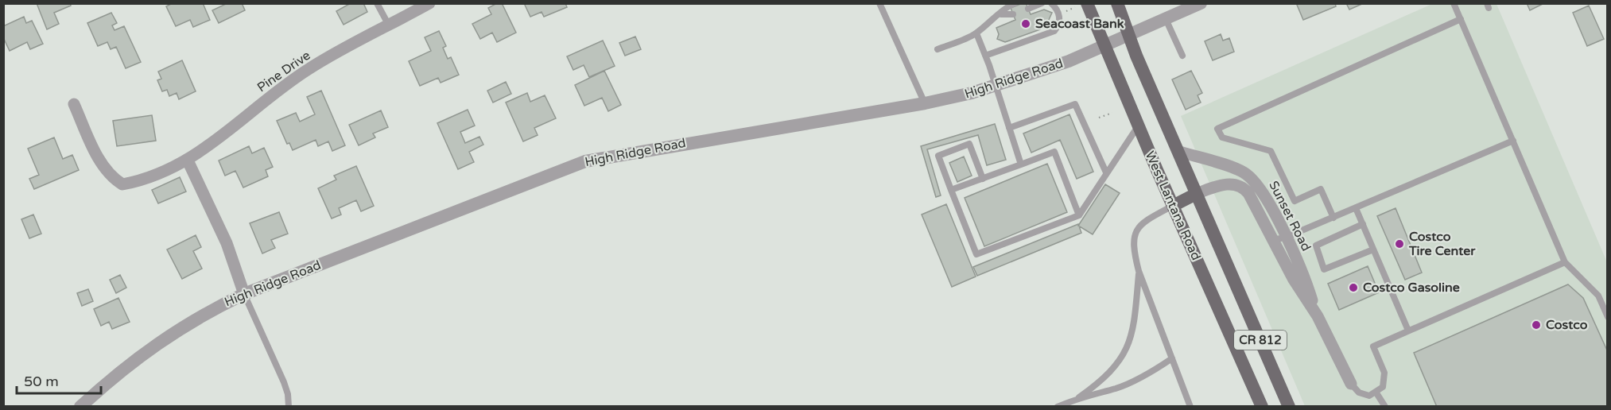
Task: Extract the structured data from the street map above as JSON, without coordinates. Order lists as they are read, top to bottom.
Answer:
{
  "streets": {
    "main road": ["West Lantana Road", "CR 812"],
    "street": ["Pine Drive", "High Ridge Road", "Sunset Road"]
  },
  "crossings": [
    ["High Ridge Road", "West Lantana Road"],
    ["West Lantana Road", "Sunset Road"]
  ],
  "places": [
    "Seacoast Bank",
    "Costco Tire Center",
    "Costco Gasoline",
    "Costco"
  ],
  "scale_bar": "50 m"
}
